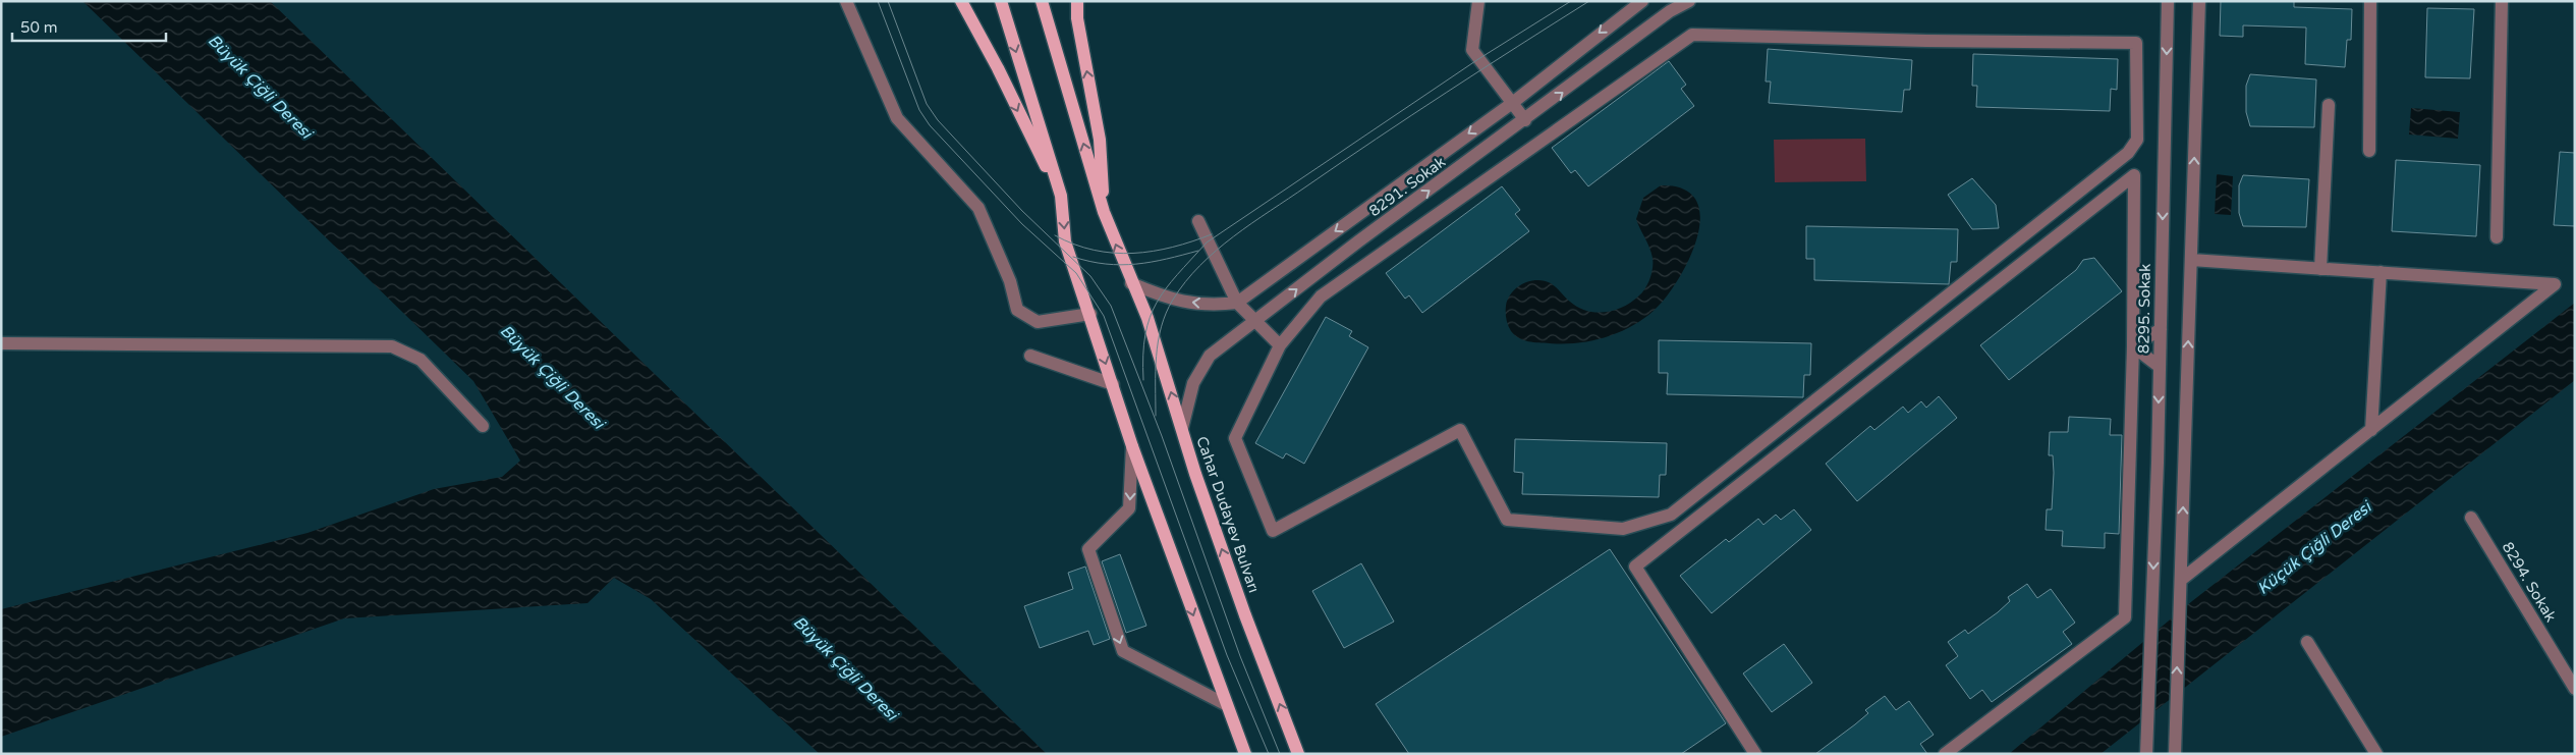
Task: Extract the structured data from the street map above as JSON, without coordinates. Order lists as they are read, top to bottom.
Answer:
{
  "streets": {
    "main road": ["Cahar Dudayev Bulvarı"],
    "street": ["8291. Sokak", "8295. Sokak", "8294. Sokak"]
  },
  "crossings": [
    ["8291. Sokak", "Cahar Dudayev Bulvarı"]
  ],
  "water": ["Büyük Çiğli Deresi", "Küçük Çiğli Deresi"],
  "scale_bar": "50 m"
}
